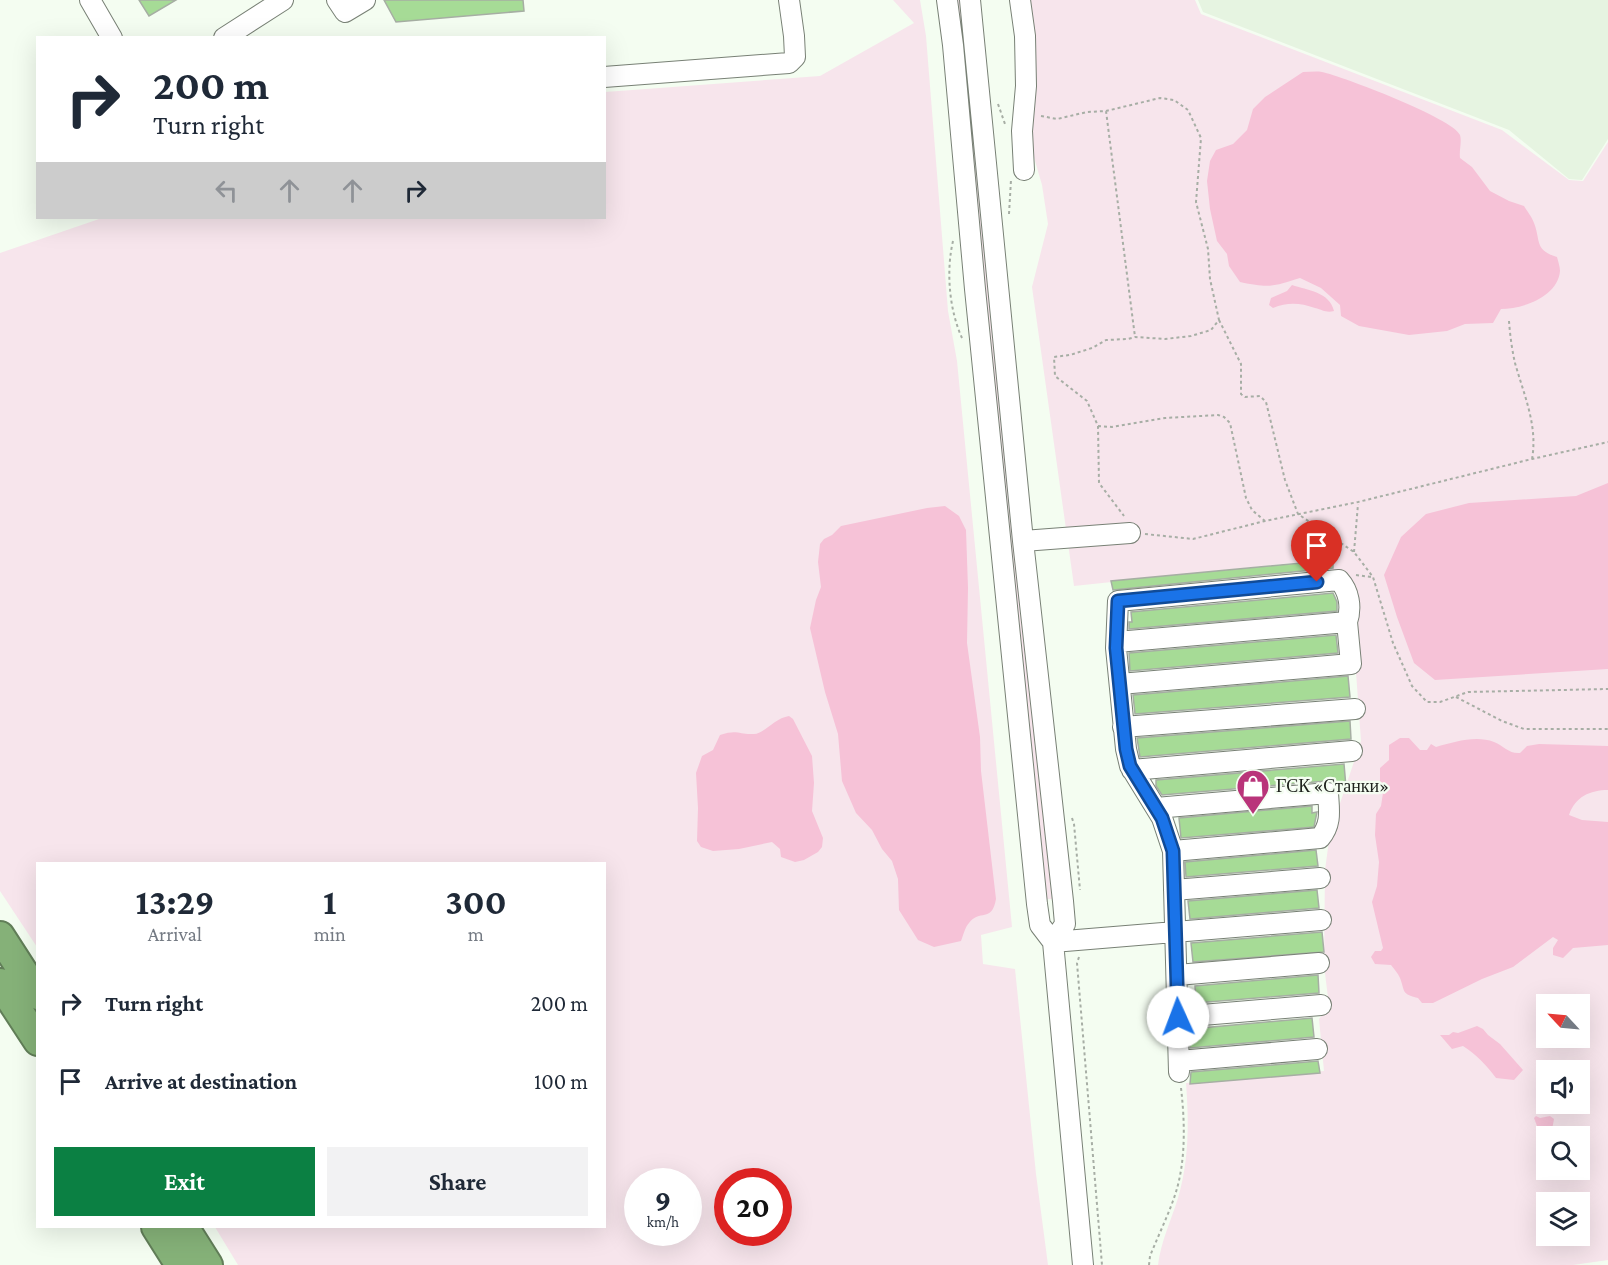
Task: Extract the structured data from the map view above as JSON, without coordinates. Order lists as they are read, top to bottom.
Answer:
{
  "places": {
    "shop": ["ГСК «Станки»"]
  },
  "north": "top left",
  "page": {
    "turn": ["200 m", "Turn right"],
    "eta": [
      "13:29",
      "Arrival",
      "1",
      "min",
      "300",
      "m"
    ],
    "list": [
      {
        "name": "Turn right",
        "value": "200 m"
      },
      {
        "name": "Arrive at destination",
        "value": "100 m"
      }
    ],
    "buttons": ["Exit", "Share"],
    "speed": "9 km/h",
    "limit": "20"
  }
}
